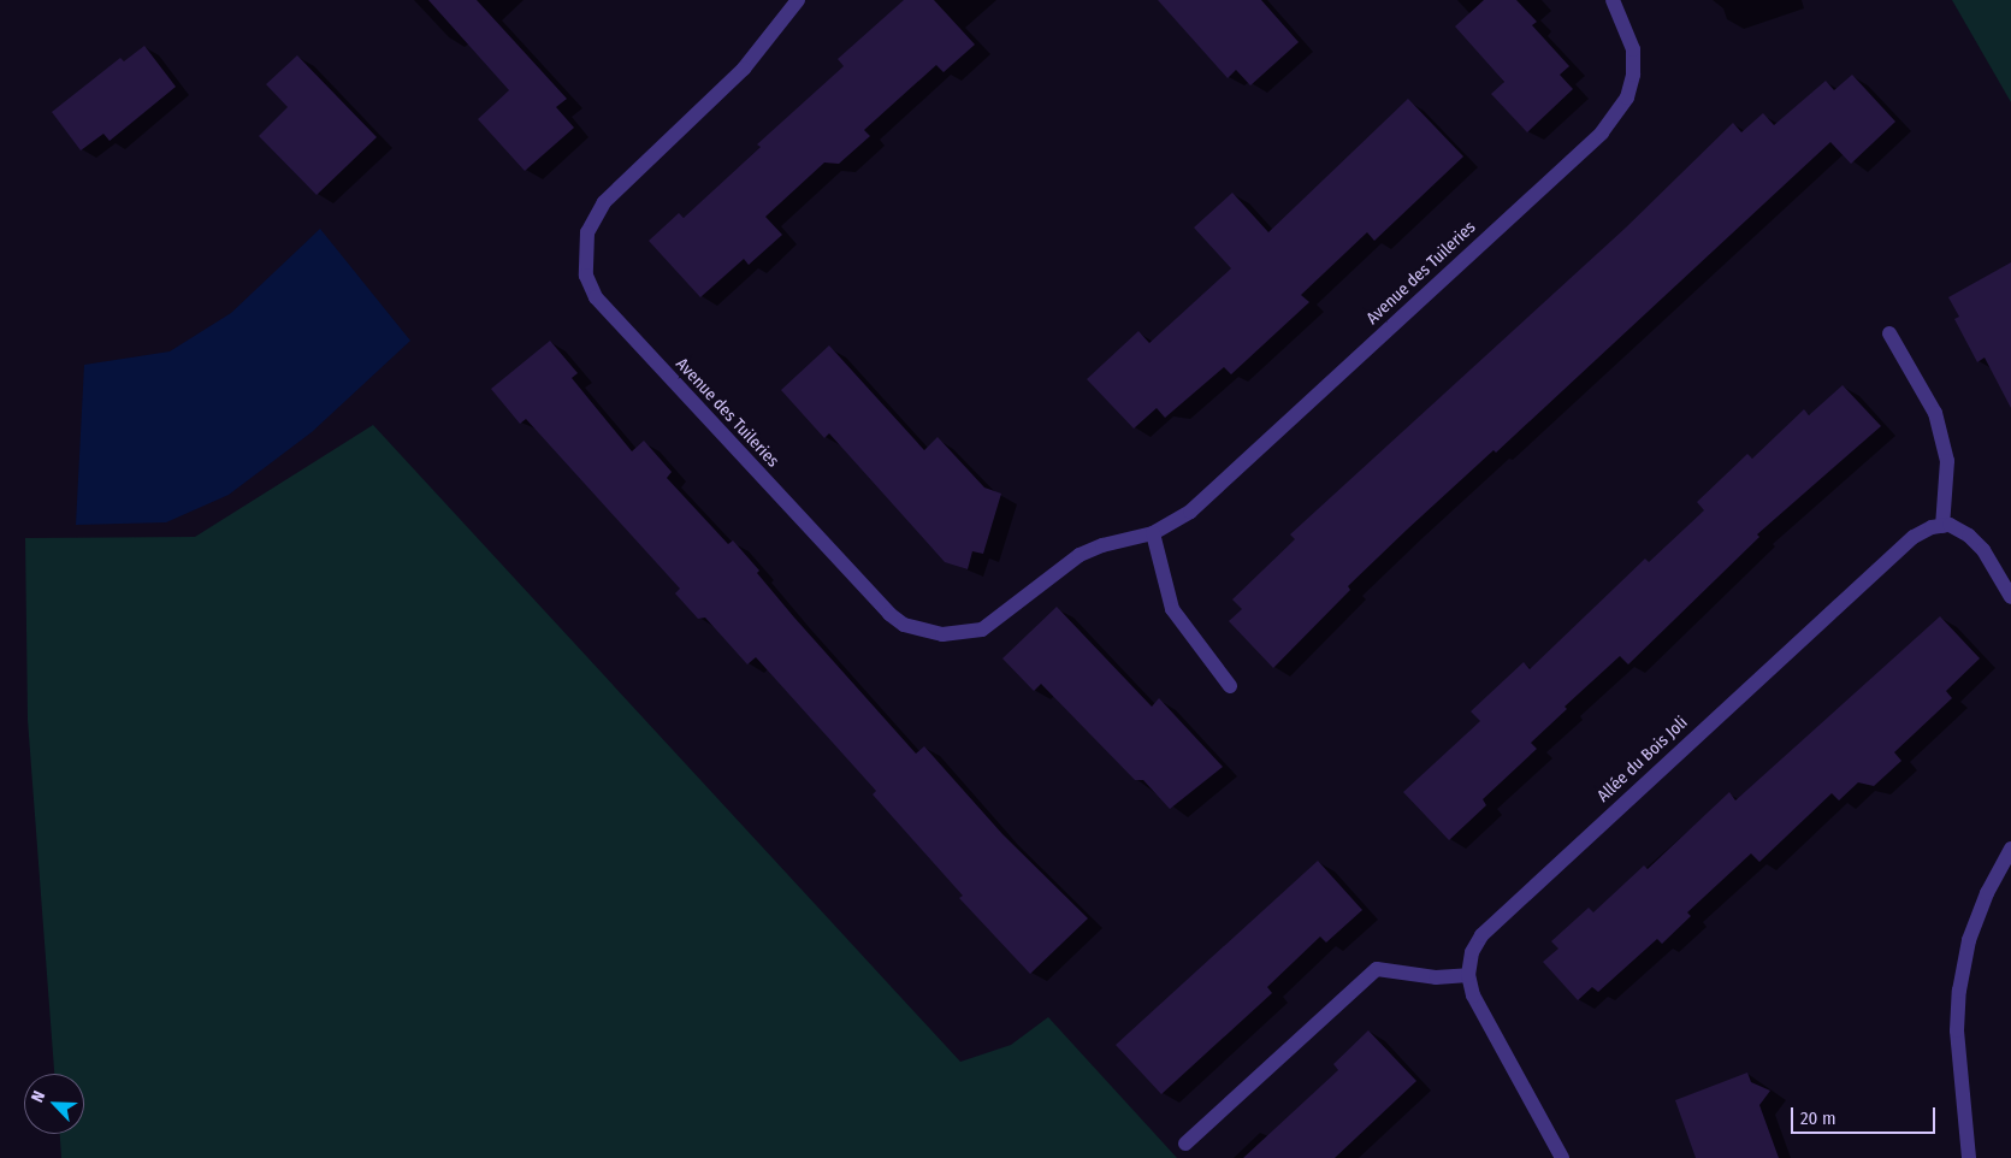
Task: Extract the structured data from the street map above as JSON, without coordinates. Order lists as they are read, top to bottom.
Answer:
{
  "streets": {
    "street": ["Avenue des Tuileries", "Allée du Bois Joli"]
  },
  "scale_bar": "20 m",
  "north": "top left"
}
